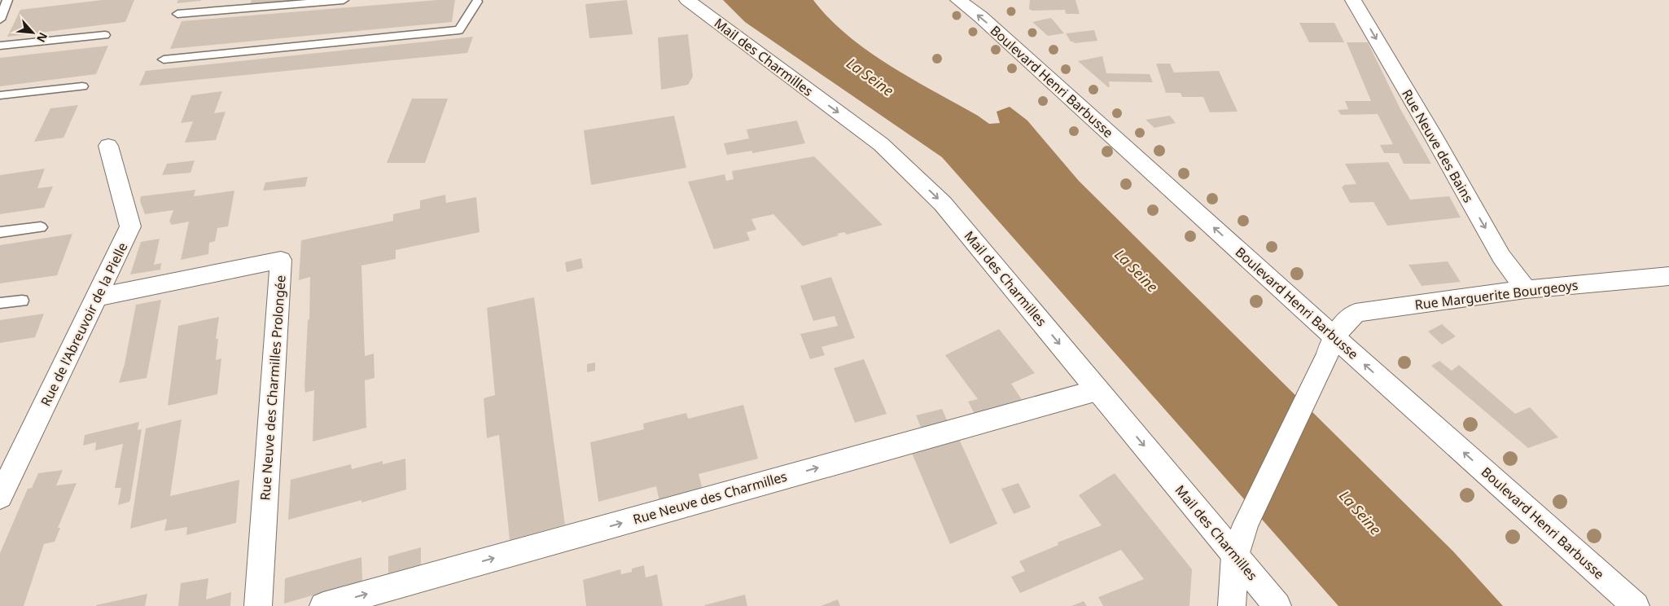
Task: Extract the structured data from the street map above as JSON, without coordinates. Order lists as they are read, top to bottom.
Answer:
{
  "streets": {
    "street": [
      "Mail des Charmilles",
      "Boulevard Henri Barbusse",
      "Rue Neuve des Bains",
      "Rue Marguerite Bourgeoys",
      "Rue de l'Abreuvoir de la Pielle",
      "Rue Neuve des Charmilles Prolongée",
      "Rue Neuve des Charmilles"
    ]
  },
  "crossings": [
    ["Mail des Charmilles", "Rue Marguerite Bourgeoys"],
    ["Mail des Charmilles", "Rue Neuve des Charmilles"],
    ["Boulevard Henri Barbusse", "Rue Marguerite Bourgeoys"],
    ["Rue Neuve des Bains", "Rue Marguerite Bourgeoys"],
    ["Rue de l'Abreuvoir de la Pielle", "Rue Neuve des Charmilles Prolongée"]
  ],
  "one_way": [
    "Mail des Charmilles",
    "Boulevard Henri Barbusse",
    "Rue Neuve des Bains",
    "Rue Neuve des Charmilles"
  ],
  "water": ["La Seine"],
  "north": "bottom right"
}
